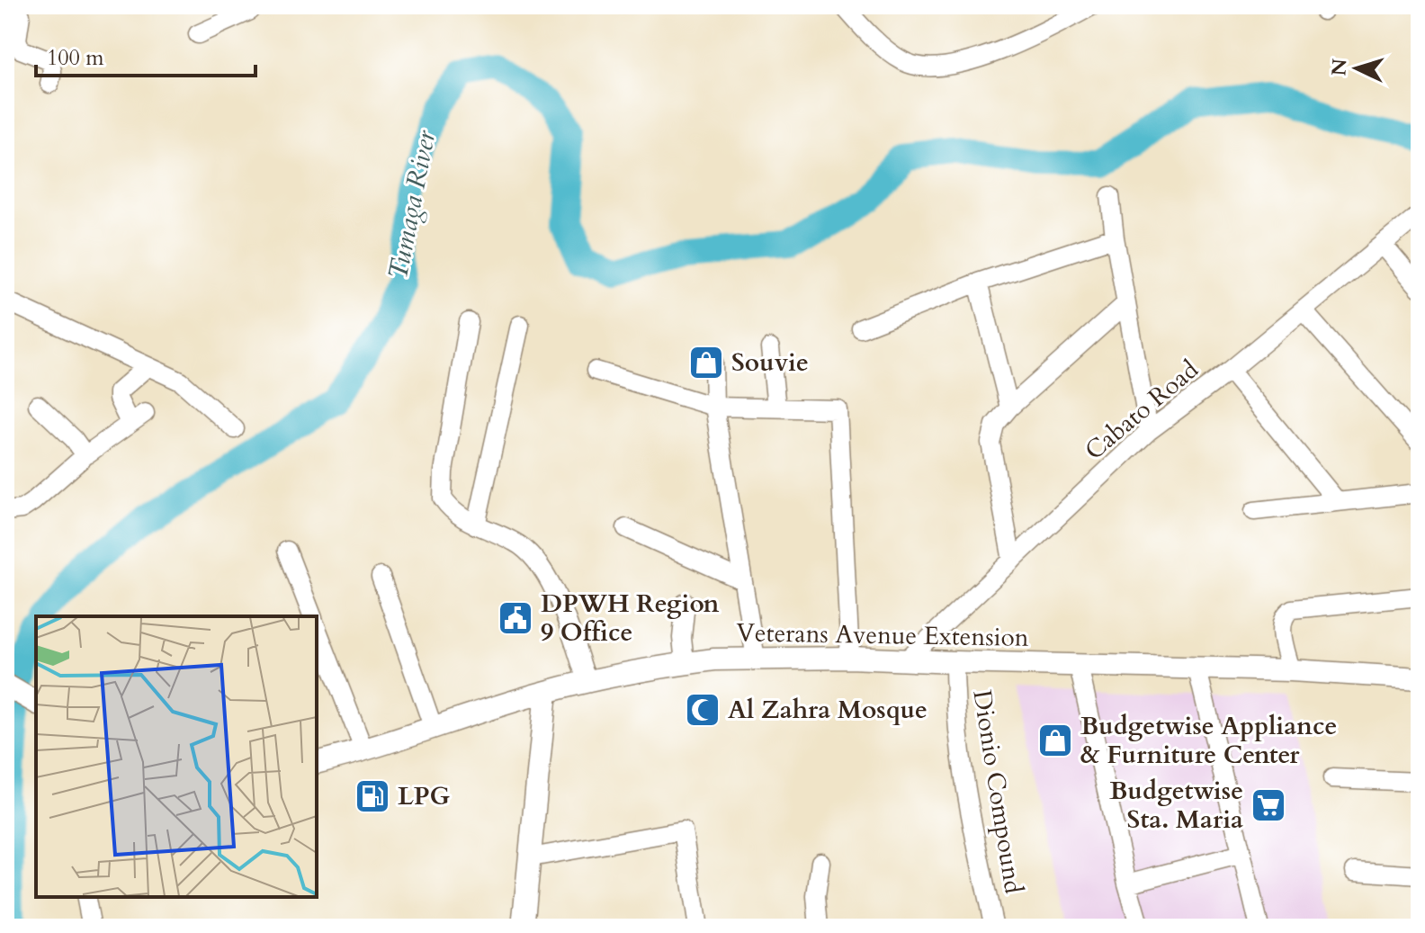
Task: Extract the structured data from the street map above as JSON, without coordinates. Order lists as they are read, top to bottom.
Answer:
{
  "streets": {
    "main road": ["Veterans Avenue Extension"],
    "street": ["Cabato Road", "Dionio Compound"]
  },
  "crossings": [
    ["Cabato Road", "Veterans Avenue Extension"],
    ["Veterans Avenue Extension", "Dionio Compound"]
  ],
  "water": ["Tumaga River"],
  "places": {
    "shop": ["Souvie", "Budgetwise Appliance & Furniture Center"],
    "public building": ["DPWH Region 9 Office"],
    "mosque": ["Al Zahra Mosque"],
    "fuel station": ["LPG"],
    "supermarket": ["Budgetwise Sta. Maria"]
  },
  "scale_bar": "100 m",
  "north": "left"
}
